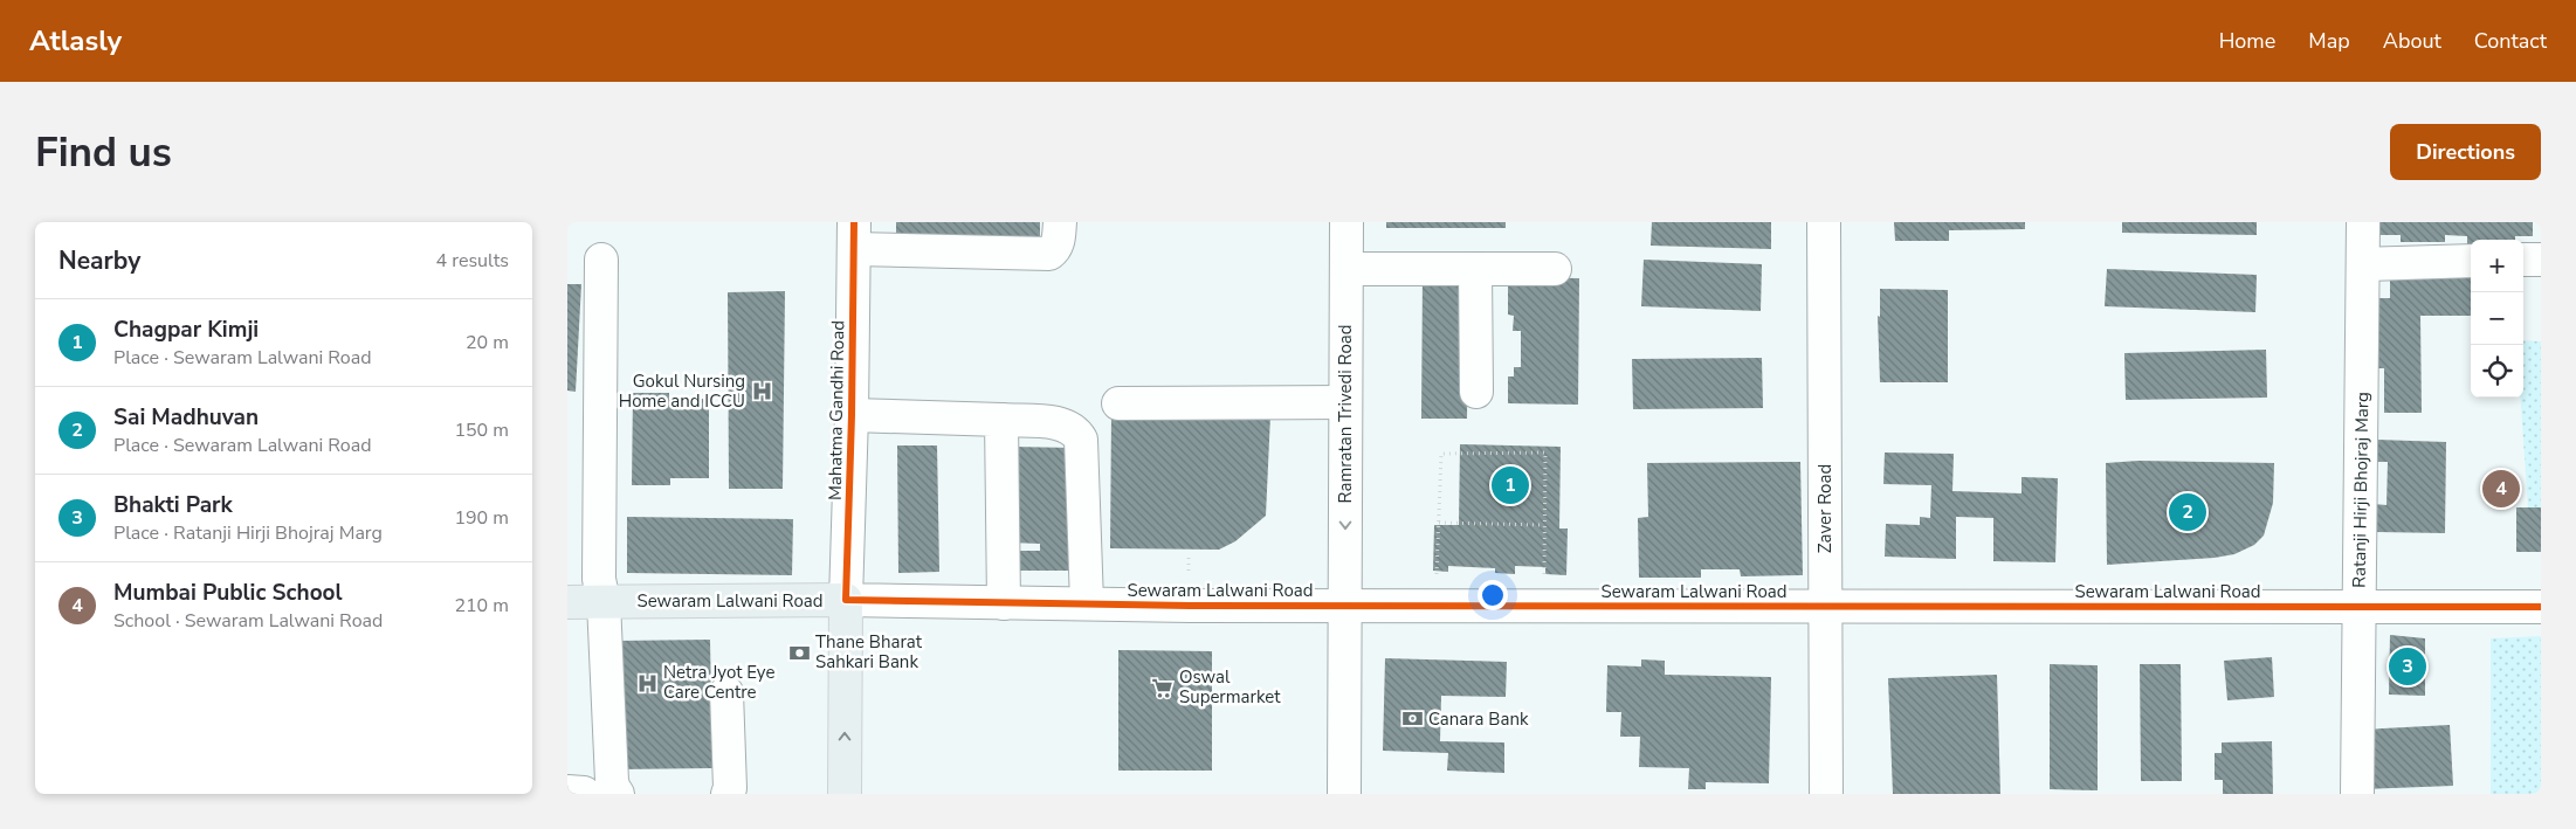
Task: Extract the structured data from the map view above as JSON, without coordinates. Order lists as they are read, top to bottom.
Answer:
{
  "streets": {
    "main road": ["Mahatma Gandhi Road", "Sewaram Lalwani Road"],
    "street": ["Ramratan Trivedi Road", "Ratanji Hirji Bhojraj Marg", "Zaver Road"]
  },
  "crossings": [
    ["Mahatma Gandhi Road", "Sewaram Lalwani Road"],
    ["Ramratan Trivedi Road", "Sewaram Lalwani Road"],
    ["Ratanji Hirji Bhojraj Marg", "Sewaram Lalwani Road"],
    ["Zaver Road", "Sewaram Lalwani Road"]
  ],
  "one_way": ["Ramratan Trivedi Road"],
  "places": {
    "hospital": ["Gokul Nursing Home and ICCU", "Netra Jyot Eye Care Centre"],
    "bank": ["Thane Bharat Sahkari Bank", "Canara Bank"],
    "supermarket": ["Oswal Supermarket"]
  },
  "page": {
    "header": "Atlasly",
    "nav": [
      "Home",
      "Map",
      "About",
      "Contact"
    ],
    "buttons": "Directions",
    "title": "Find us",
    "heading": ["Nearby", "4 results"],
    "map_buttons": ["+", "−"],
    "list": [
      {
        "mark": "1",
        "name": "Chagpar Kimji",
        "note": "Place · Sewaram Lalwani Road",
        "value": "20 m"
      },
      {
        "mark": "2",
        "name": "Sai Madhuvan",
        "note": "Place · Sewaram Lalwani Road",
        "value": "150 m"
      },
      {
        "mark": "3",
        "name": "Bhakti Park",
        "note": "Place · Ratanji Hirji Bhojraj Marg",
        "value": "190 m"
      },
      {
        "mark": "4",
        "name": "Mumbai Public School",
        "note": "School · Sewaram Lalwani Road",
        "value": "210 m"
      }
    ],
    "pins": [
      "1",
      "4",
      "2",
      "3"
    ]
  }
}
